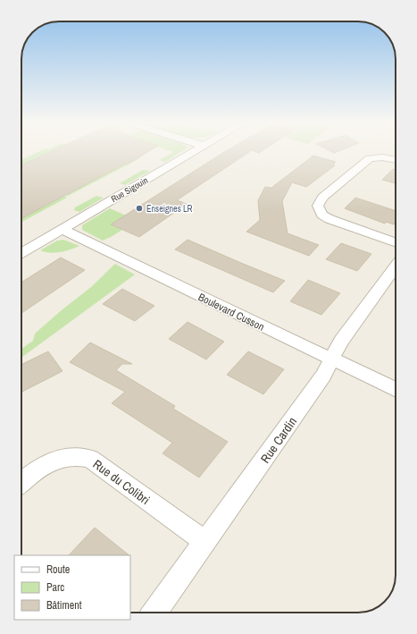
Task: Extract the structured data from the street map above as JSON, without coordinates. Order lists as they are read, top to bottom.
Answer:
{
  "streets": {
    "street": [
      "Rue Sigouin",
      "Boulevard Cusson",
      "Rue Cardin",
      "Rue du Colibri"
    ]
  },
  "crossings": [
    ["Rue Sigouin", "Boulevard Cusson"],
    ["Boulevard Cusson", "Rue Cardin"],
    ["Rue Cardin", "Rue du Colibri"]
  ],
  "places": ["Enseignes LR"],
  "legend": ["Route", "Parc", "Bâtiment"]
}
